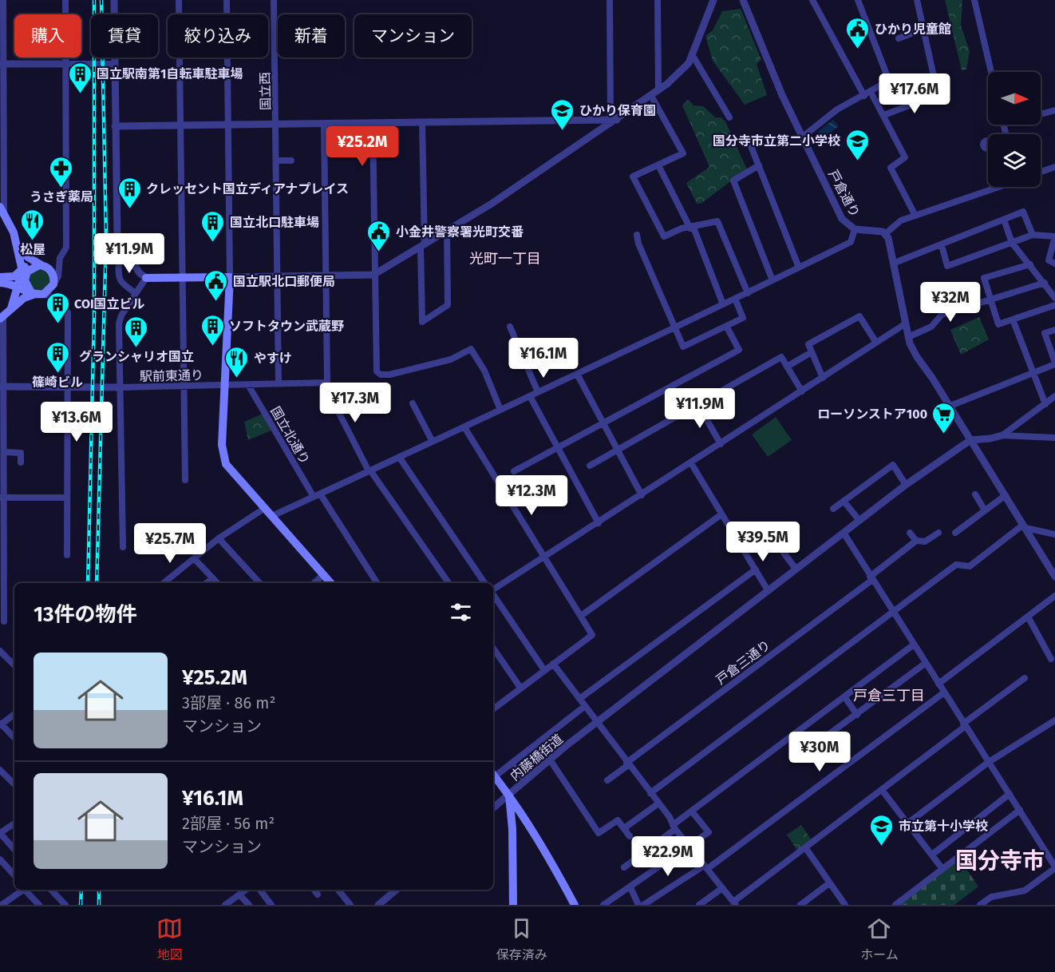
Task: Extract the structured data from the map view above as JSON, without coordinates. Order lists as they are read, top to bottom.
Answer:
{
  "streets": {
    "street": [
      "国立西",
      "戸倉通り",
      "駅前東通り",
      "国立北通り",
      "戸倉三通り",
      "内藤橋街道"
    ]
  },
  "crossings": [
    ["国立西", "駅前東通り"],
    ["駅前東通り", "国立北通り"]
  ],
  "districts": ["光町一丁目", "戸倉三丁目", "国分寺市"],
  "places": {
    "public building": ["ひかり児童館", "小金井警察署光町交番", "国立駅北口郵便局"],
    "building": [
      "国立駅南第1自転車駐車場",
      "クレッセント国立ディアナプレイス",
      "国立北口駐車場",
      "COI国立ビル",
      "ソフトタウン武蔵野",
      "グランシャリオ国立",
      "篠崎ビル"
    ],
    "school or university": ["ひかり保育園", "国分寺市立第二小学校", "市立第十小学校"],
    "pharmacy": ["うさぎ薬局"],
    "restaurant": ["松屋", "やすけ"],
    "supermarket": ["ローソンストア100"]
  },
  "north": "right",
  "page": {
    "chip": [
      "購入",
      "賃貸",
      "絞り込み",
      "新着",
      "マンション"
    ],
    "price": [
      "¥17.6M",
      "¥25.2M",
      "¥11.9M",
      "¥32M",
      "¥16.1M",
      "¥17.3M",
      "¥11.9M",
      "¥13.6M",
      "¥12.3M",
      "¥39.5M",
      "¥25.7M",
      "¥30M",
      "¥22.9M"
    ],
    "heading": "13件の物件",
    "list": [
      {
        "name": "¥25.2M",
        "note": "3部屋 · 86 m² · マンション"
      },
      {
        "name": "¥16.1M",
        "note": "2部屋 · 56 m² · マンション"
      }
    ],
    "tabs": ["地図", "保存済み", "ホーム"]
  }
}
